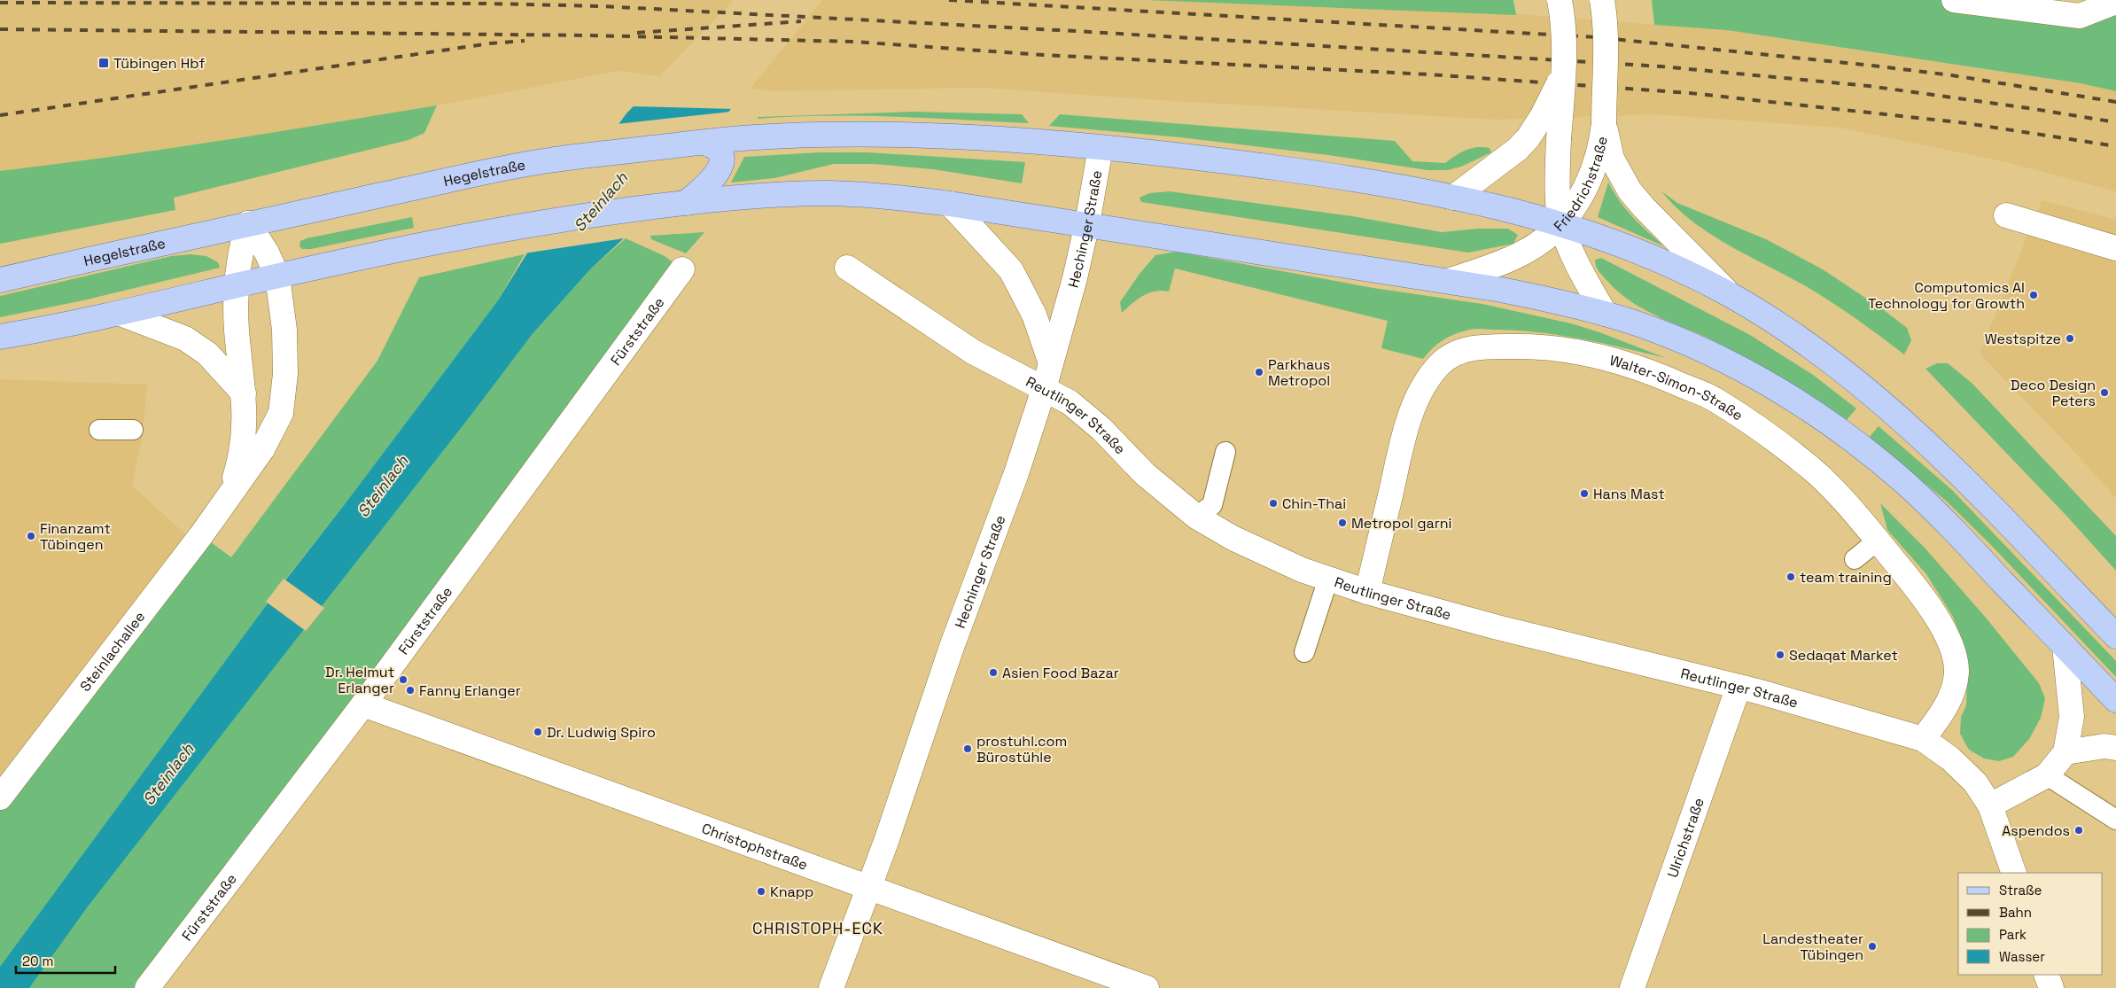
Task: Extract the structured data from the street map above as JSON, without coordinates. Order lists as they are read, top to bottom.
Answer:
{
  "streets": {
    "main road": ["Hegelstraße"],
    "street": [
      "Friedrichstraße",
      "Hechinger Straße",
      "Fürststraße",
      "Walter-Simon-Straße",
      "Reutlinger Straße",
      "Steinlachallee",
      "Ulrichstraße",
      "Christophstraße"
    ]
  },
  "crossings": [
    ["Friedrichstraße", "Hegelstraße"],
    ["Hegelstraße", "Hechinger Straße"],
    ["Hechinger Straße", "Reutlinger Straße"],
    ["Hechinger Straße", "Christophstraße"],
    ["Fürststraße", "Christophstraße"],
    ["Walter-Simon-Straße", "Reutlinger Straße"],
    ["Reutlinger Straße", "Ulrichstraße"]
  ],
  "districts": ["CHRISTOPH-ECK"],
  "water": ["Steinlach"],
  "places": {
    "transit": ["Tübingen Hbf"],
    "other": [
      "Computomics AI Technology for Growth",
      "Westspitze",
      "Parkhaus Metropol",
      "Deco Design Peters",
      "Hans Mast",
      "Chin-Thai",
      "Metropol garni",
      "Finanzamt Tübingen",
      "team training",
      "Sedaqat Market",
      "Asien Food Bazar",
      "Dr. Helmut Erlanger",
      "Fanny Erlanger",
      "Dr. Ludwig Spiro",
      "prostuhl.com Bürostühle",
      "Aspendos",
      "Knapp",
      "Landestheater Tübingen"
    ]
  },
  "legend": [
    "Straße",
    "Bahn",
    "Park",
    "Wasser"
  ],
  "scale_bar": "20 m"
}
